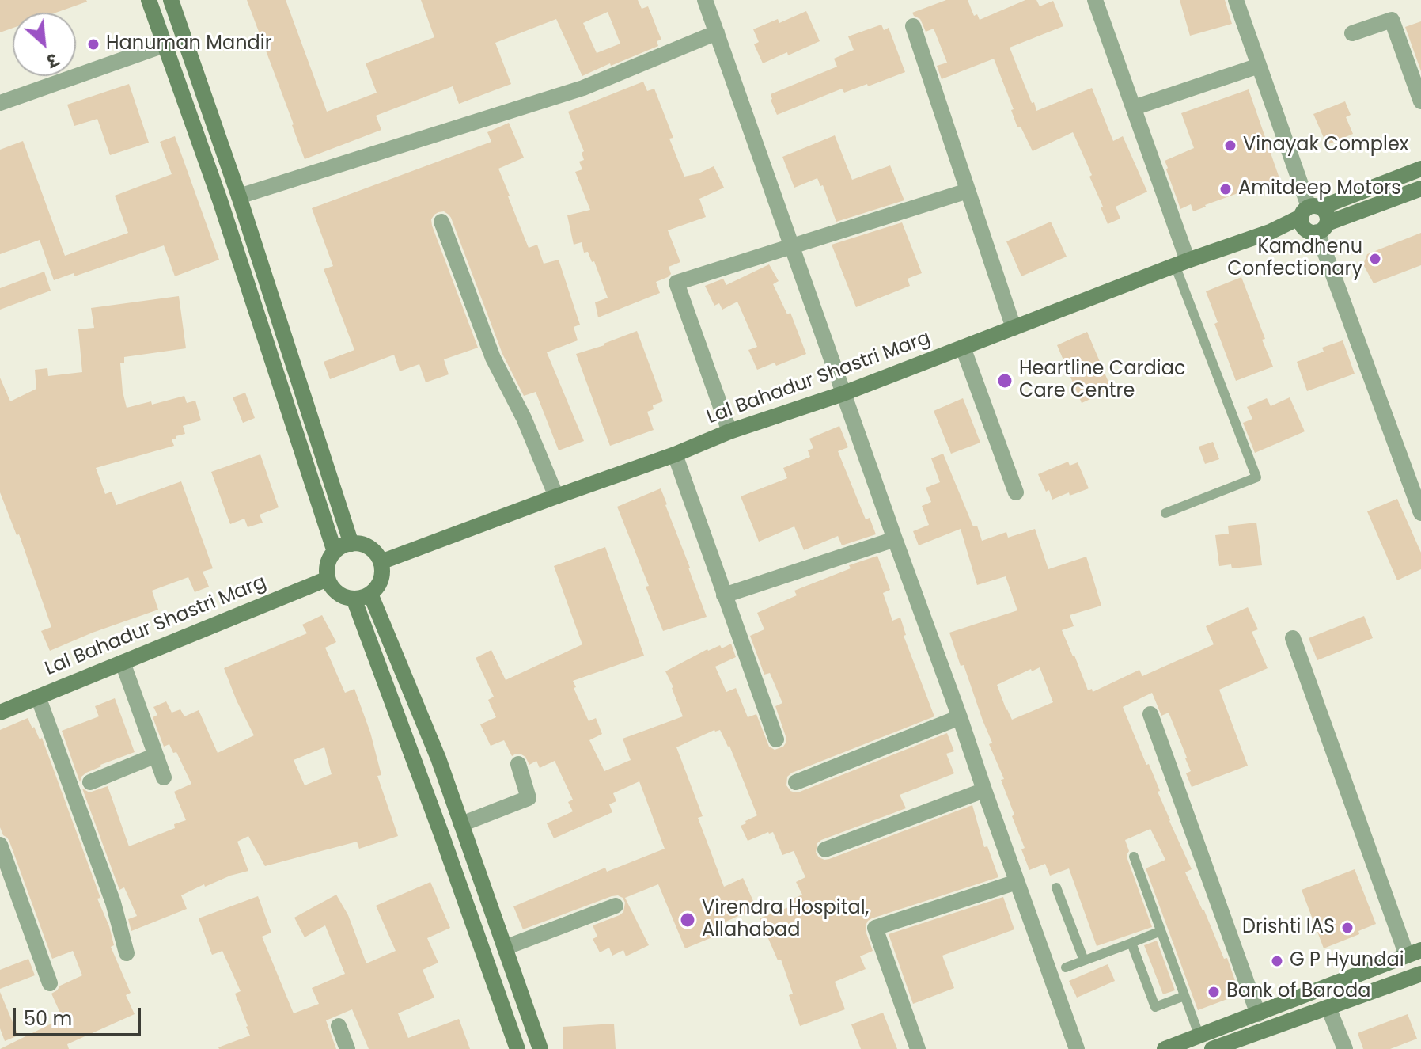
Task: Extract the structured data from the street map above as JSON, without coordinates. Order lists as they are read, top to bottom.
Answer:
{
  "streets": {
    "street": ["Lal Bahadur Shastri Marg"]
  },
  "places": [
    "Hanuman Mandir",
    "Vinayak Complex",
    "Amitdeep Motors",
    "Kamdhenu Confectionary",
    "Heartline Cardiac Care Centre",
    "Virendra Hospital, Allahabad",
    "Drishti IAS",
    "G P Hyundai",
    "Bank of Baroda"
  ],
  "scale_bar": "50 m",
  "north": "bottom right"
}
